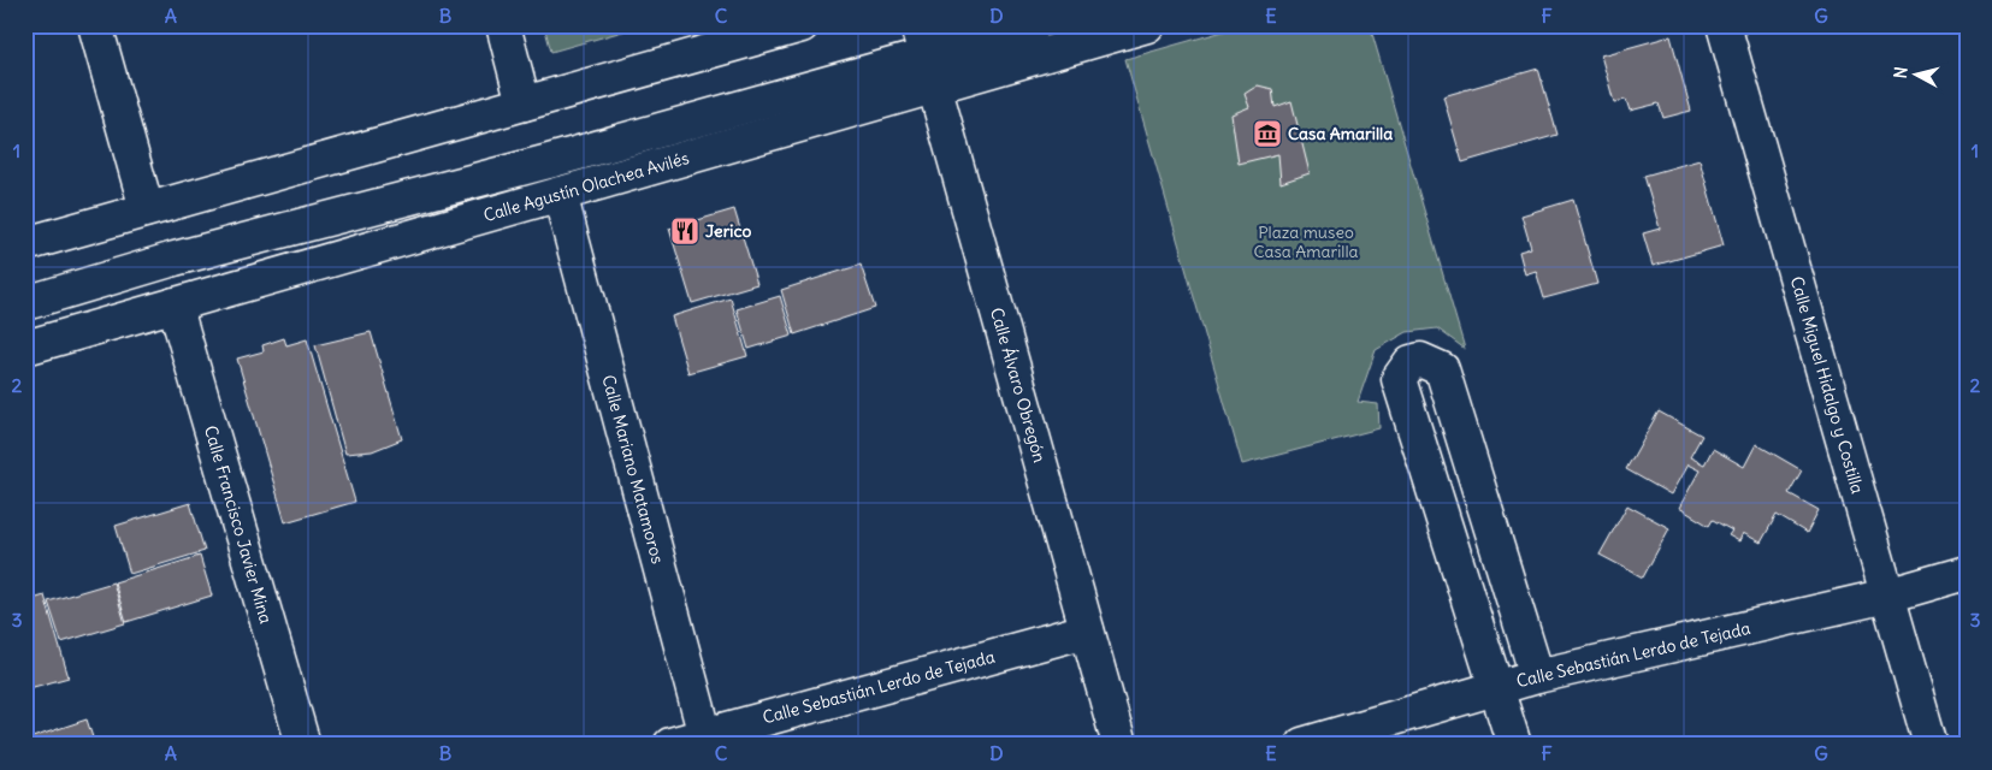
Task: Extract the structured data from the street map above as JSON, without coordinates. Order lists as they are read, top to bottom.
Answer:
{
  "streets": {
    "main road": [
      "Calle Agustín Olachea Avilés",
      "Calle Álvaro Obregón",
      "Calle Miguel Hidalgo y Costilla",
      "Calle Mariano Matamoros",
      "Calle Francisco Javier Mina",
      "Calle Sebastián Lerdo de Tejada"
    ]
  },
  "crossings": [
    ["Calle Agustín Olachea Avilés", "Calle Álvaro Obregón"],
    ["Calle Agustín Olachea Avilés", "Calle Mariano Matamoros"],
    ["Calle Agustín Olachea Avilés", "Calle Francisco Javier Mina"],
    ["Calle Álvaro Obregón", "Calle Sebastián Lerdo de Tejada"],
    ["Calle Miguel Hidalgo y Costilla", "Calle Sebastián Lerdo de Tejada"],
    ["Calle Mariano Matamoros", "Calle Sebastián Lerdo de Tejada"]
  ],
  "parks": ["Plaza museo Casa Amarilla"],
  "places": {
    "museum": ["Casa Amarilla"],
    "restaurant": ["Jerico"]
  },
  "north": "left",
  "grid": {
    "columns": [
      "A",
      "B",
      "C",
      "D",
      "E",
      "F",
      "G"
    ],
    "rows": ["1", "2", "3"]
  }
}
